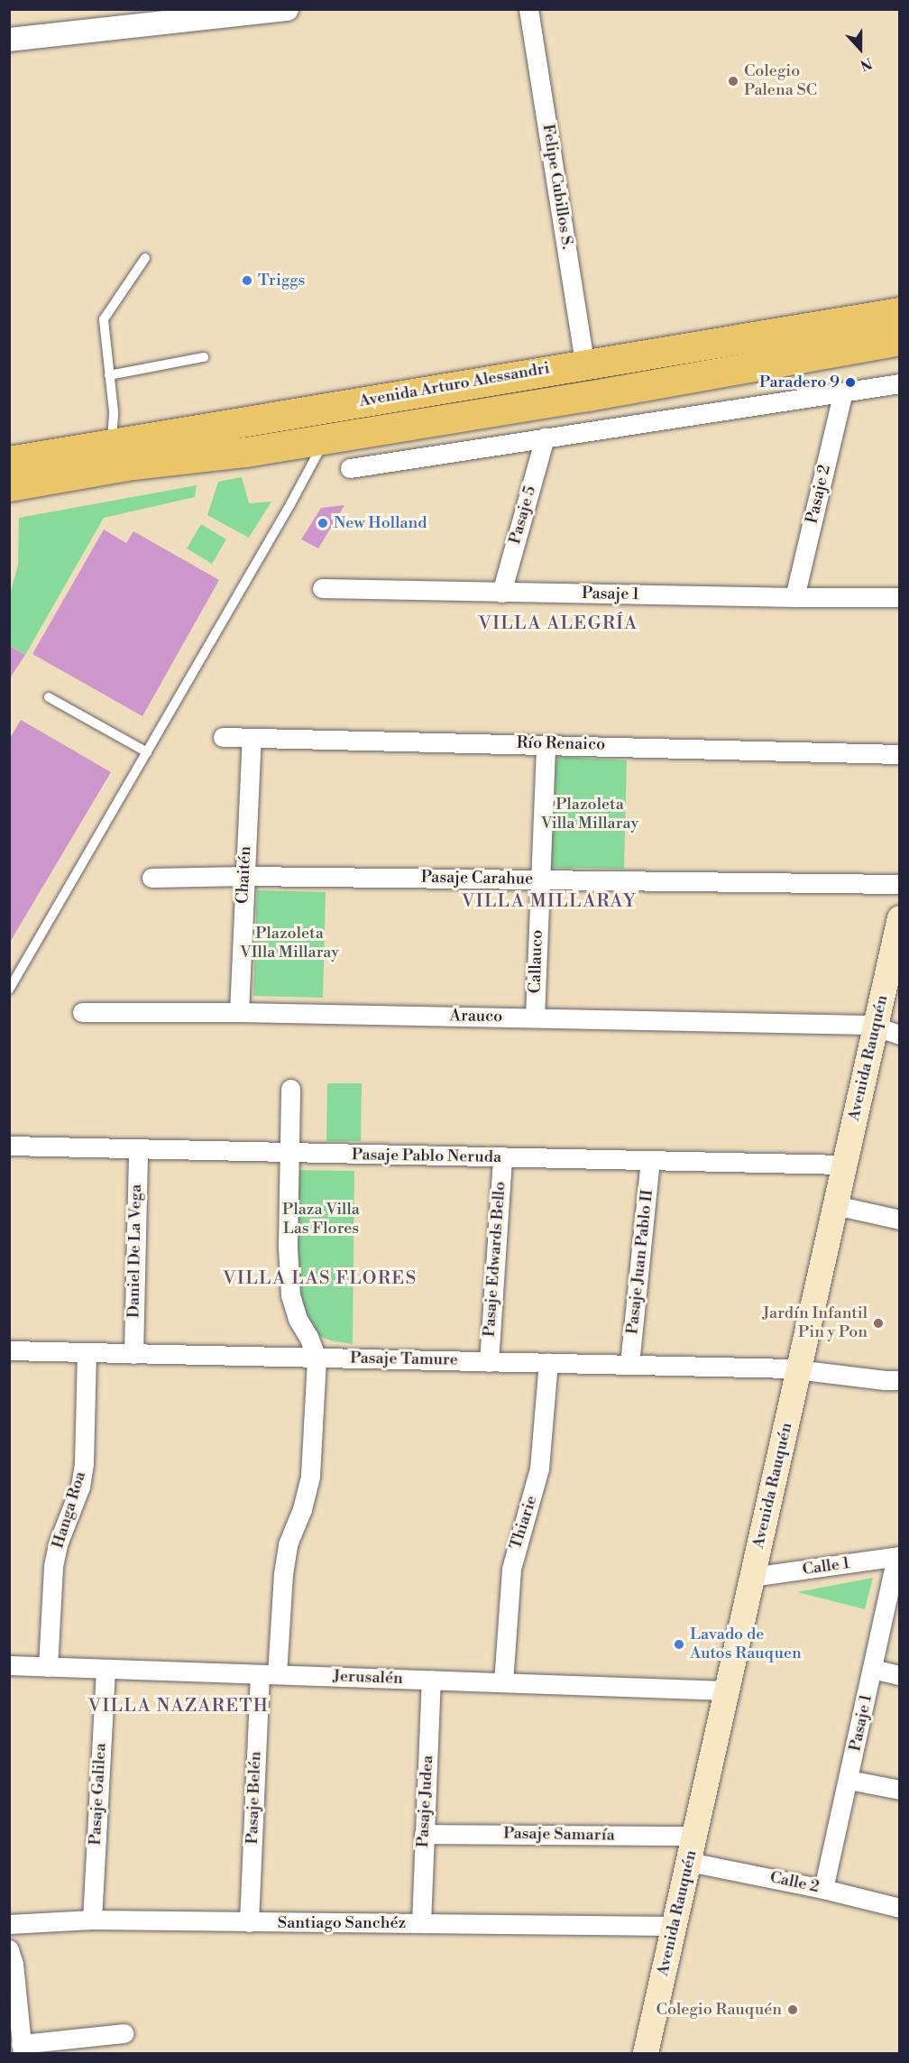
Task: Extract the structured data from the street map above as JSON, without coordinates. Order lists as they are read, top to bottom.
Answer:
{
  "streets": {
    "main road": ["Avenida Arturo Alessandri", "Avenida Rauquén"],
    "street": [
      "Felipe Cubillos S.",
      "Pasaje 2",
      "Pasaje 5",
      "Pasaje 1",
      "Río Renaico",
      "Chaitén",
      "Pasaje Carahue",
      "Callauco",
      "Arauco",
      "Pasaje Pablo Neruda",
      "Daniel De La Vega",
      "Pasaje Edwards Bello",
      "Pasaje Juan Pablo II",
      "Pasaje Tamure",
      "Hanga Roa",
      "Thiarie",
      "Calle 1",
      "Jerusalén",
      "Pasaje Galilea",
      "Pasaje Belén",
      "Pasaje Judea",
      "Pasaje Samaría",
      "Calle 2",
      "Santiago Sanchéz"
    ]
  },
  "crossings": [
    ["Felipe Cubillos S.", "Avenida Arturo Alessandri"],
    ["Pasaje 2", "Pasaje 1"],
    ["Pasaje 5", "Pasaje 1"],
    ["Pasaje 1", "Calle 1"],
    ["Pasaje 1", "Calle 2"],
    ["Río Renaico", "Chaitén"],
    ["Río Renaico", "Callauco"],
    ["Chaitén", "Pasaje Carahue"],
    ["Chaitén", "Arauco"],
    ["Pasaje Carahue", "Callauco"],
    ["Callauco", "Arauco"],
    ["Arauco", "Avenida Rauquén"],
    ["Avenida Rauquén", "Pasaje Pablo Neruda"],
    ["Avenida Rauquén", "Pasaje Tamure"],
    ["Avenida Rauquén", "Calle 1"],
    ["Avenida Rauquén", "Jerusalén"],
    ["Avenida Rauquén", "Pasaje Samaría"],
    ["Avenida Rauquén", "Calle 2"],
    ["Avenida Rauquén", "Santiago Sanchéz"],
    ["Pasaje Pablo Neruda", "Daniel De La Vega"],
    ["Pasaje Pablo Neruda", "Pasaje Edwards Bello"],
    ["Pasaje Pablo Neruda", "Pasaje Juan Pablo II"],
    ["Daniel De La Vega", "Pasaje Tamure"],
    ["Pasaje Edwards Bello", "Pasaje Tamure"],
    ["Pasaje Juan Pablo II", "Pasaje Tamure"],
    ["Pasaje Tamure", "Hanga Roa"],
    ["Pasaje Tamure", "Thiarie"],
    ["Pasaje Tamure", "Pasaje Belén"],
    ["Hanga Roa", "Jerusalén"],
    ["Thiarie", "Jerusalén"],
    ["Jerusalén", "Pasaje Galilea"],
    ["Jerusalén", "Pasaje Belén"],
    ["Jerusalén", "Pasaje Judea"],
    ["Pasaje Galilea", "Santiago Sanchéz"],
    ["Pasaje Belén", "Santiago Sanchéz"],
    ["Pasaje Judea", "Pasaje Samaría"],
    ["Pasaje Judea", "Santiago Sanchéz"]
  ],
  "districts": [
    "VILLA ALEGRÍA",
    "VILLA MILLARAY",
    "VILLA LAS FLORES",
    "VILLA NAZARETH"
  ],
  "parks": ["Plazoleta Villa Millaray", "Plazoleta VIlla Millaray", "Plaza Villa Las Flores"],
  "places": [
    "Colegio Palena SC",
    "Triggs",
    "Paradero 9",
    "New Holland",
    "Jardín Infantil Pin y Pon",
    "Lavado de Autos Rauquen",
    "Colegio Rauquén"
  ],
  "north": "bottom"
}
